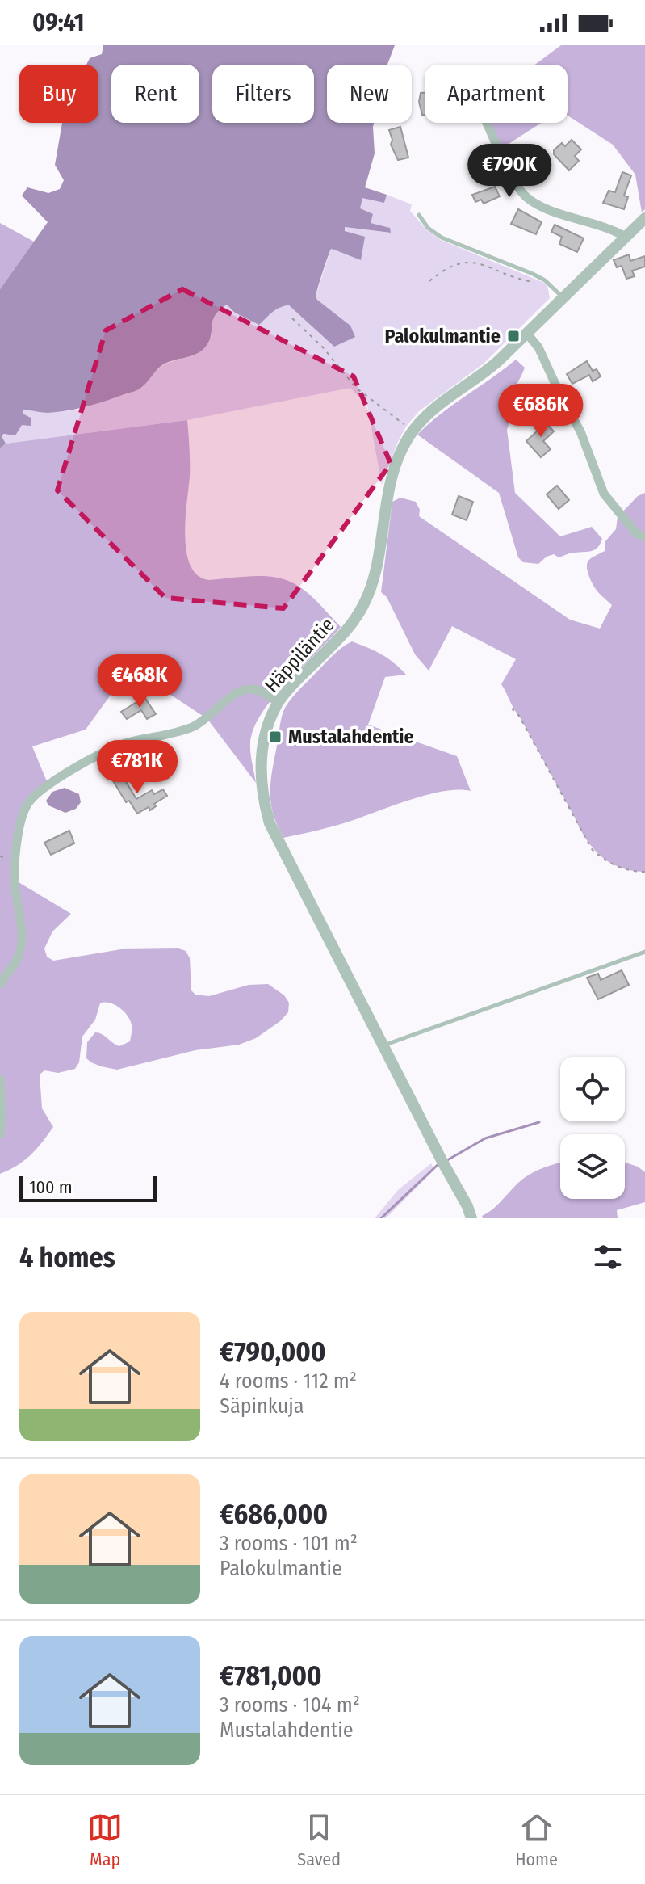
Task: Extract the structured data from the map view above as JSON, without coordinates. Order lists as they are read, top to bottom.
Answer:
{
  "streets": {
    "street": ["Häppiläntie"]
  },
  "places": {
    "transit": ["Palokulmantie", "Mustalahdentie"]
  },
  "scale_bar": "100 m",
  "page": {
    "status": "09:41",
    "chip": [
      "Buy",
      "Rent",
      "Filters",
      "New",
      "Apartment"
    ],
    "price": [
      "€790K",
      "€686K",
      "€468K",
      "€781K"
    ],
    "scale": "100 m",
    "heading": "4 homes",
    "list": [
      {
        "name": "€790,000",
        "note": "4 rooms · 112 m² · Säpinkuja"
      },
      {
        "name": "€686,000",
        "note": "3 rooms · 101 m² · Palokulmantie"
      },
      {
        "name": "€781,000",
        "note": "3 rooms · 104 m² · Mustalahdentie"
      }
    ],
    "tabs": ["Map", "Saved", "Home"]
  }
}
